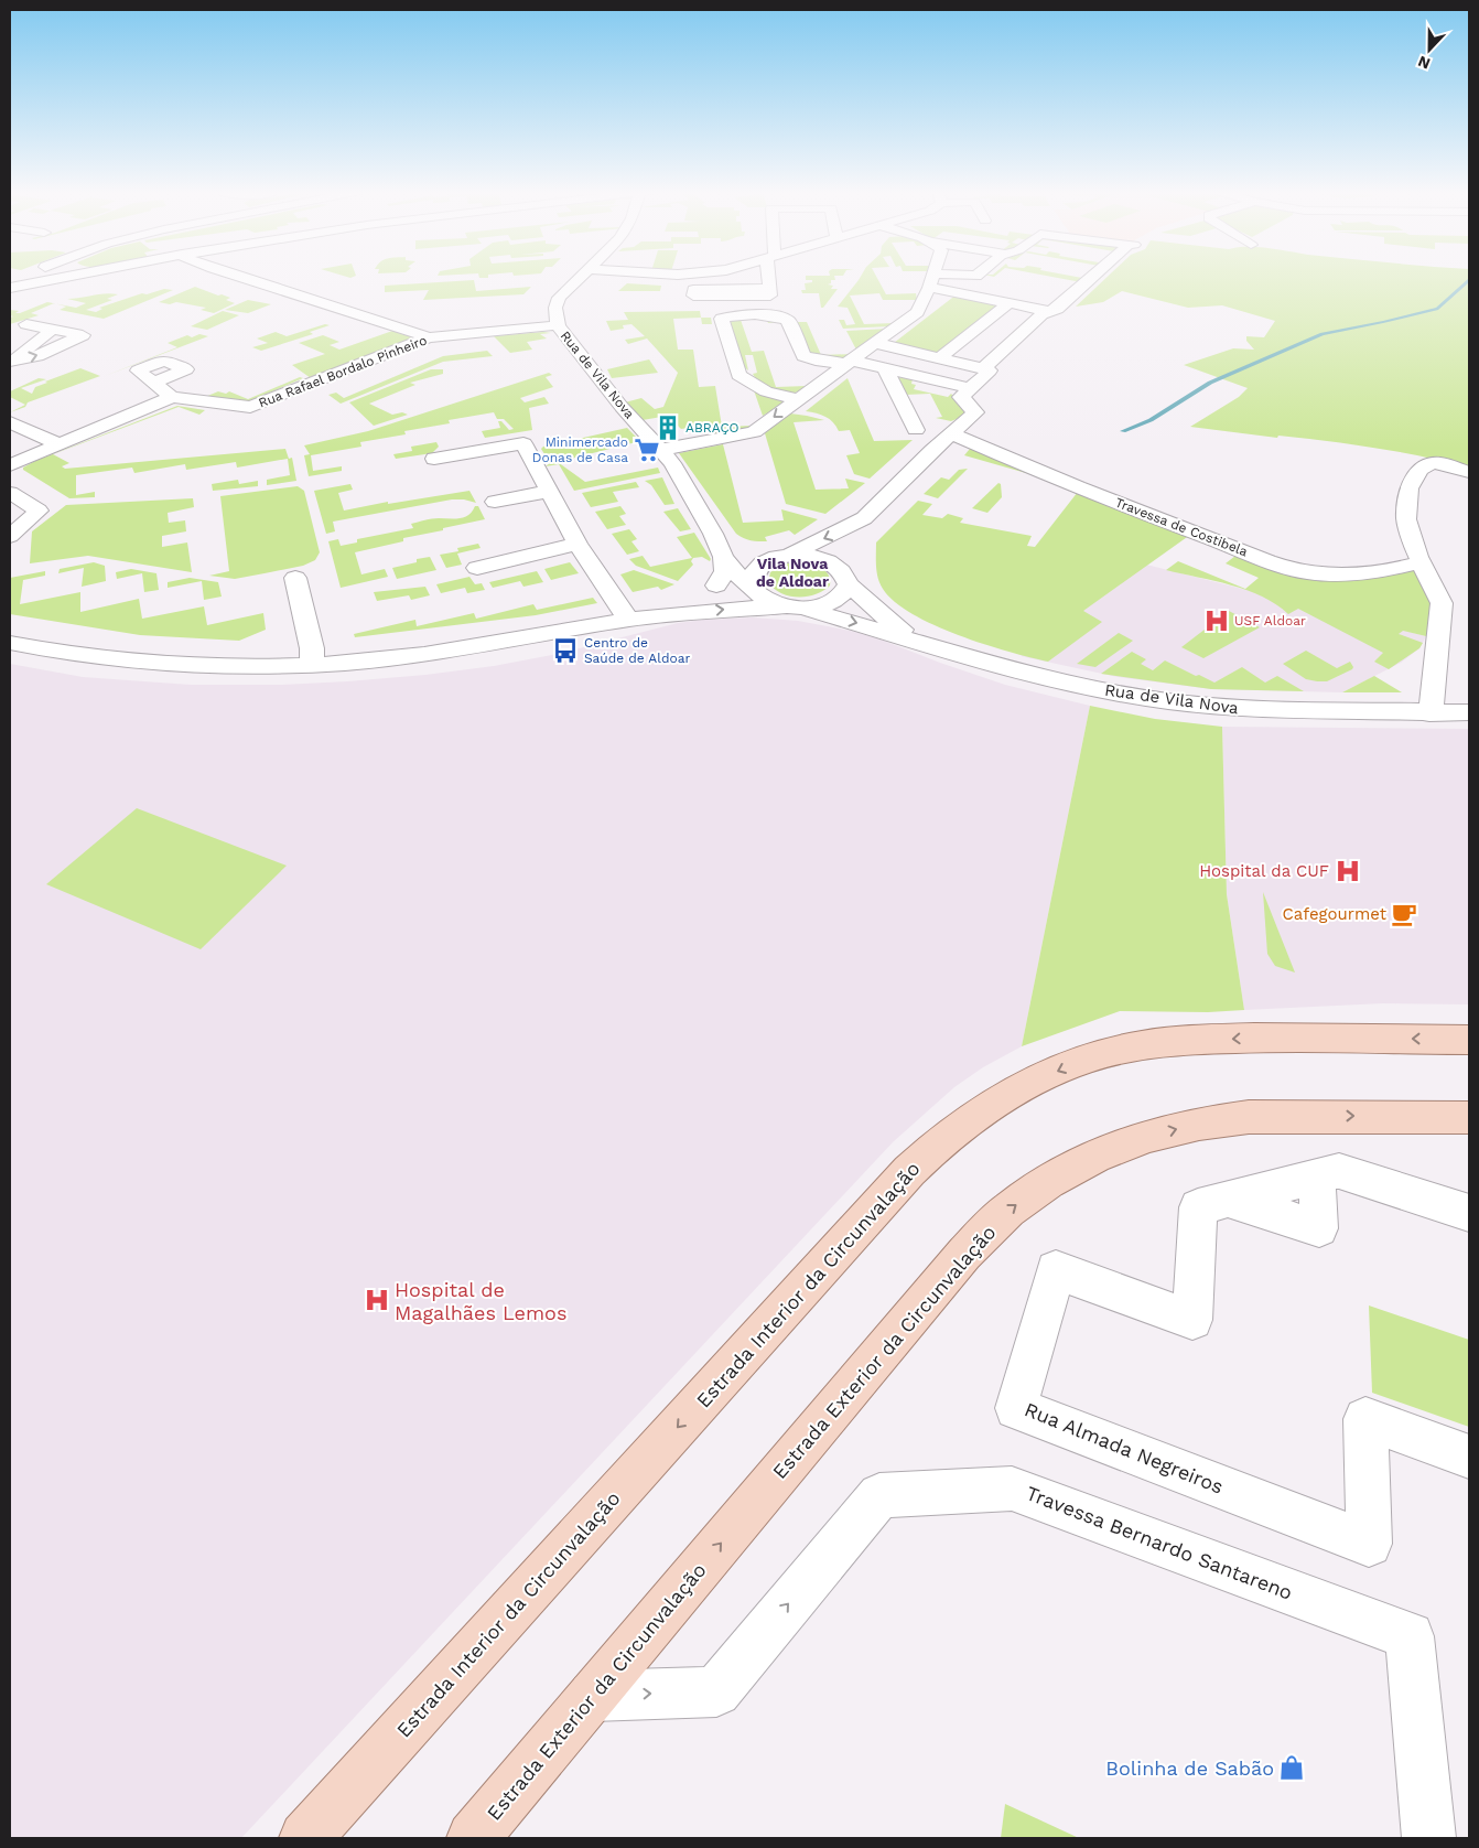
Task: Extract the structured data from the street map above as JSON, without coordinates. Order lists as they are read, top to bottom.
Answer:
{
  "streets": {
    "main road": ["Estrada Interior da Circunvalação", "Estrada Exterior da Circunvalação"],
    "street": [
      "Rua Rafael Bordalo Pinheiro",
      "Rua de Vila Nova",
      "Travessa de Costibela",
      "Rua Almada Negreiros",
      "Travessa Bernardo Santareno"
    ]
  },
  "crossings": [
    ["Rua Rafael Bordalo Pinheiro", "Rua de Vila Nova"],
    ["Estrada Exterior da Circunvalação", "Travessa Bernardo Santareno"]
  ],
  "one_way": ["Estrada Interior da Circunvalação", "Estrada Exterior da Circunvalação"],
  "districts": ["Vila Nova de Aldoar"],
  "places": {
    "building": ["ABRAÇO"],
    "supermarket": ["Minimercado Donas de Casa"],
    "hospital": ["USF Aldoar", "Hospital da CUF", "Hospital de Magalhães Lemos"],
    "bus stop": ["Centro de Saúde de Aldoar"],
    "cafe": ["Cafegourmet"],
    "shop": ["Bolinha de Sabão"]
  },
  "north": "bottom"
}
